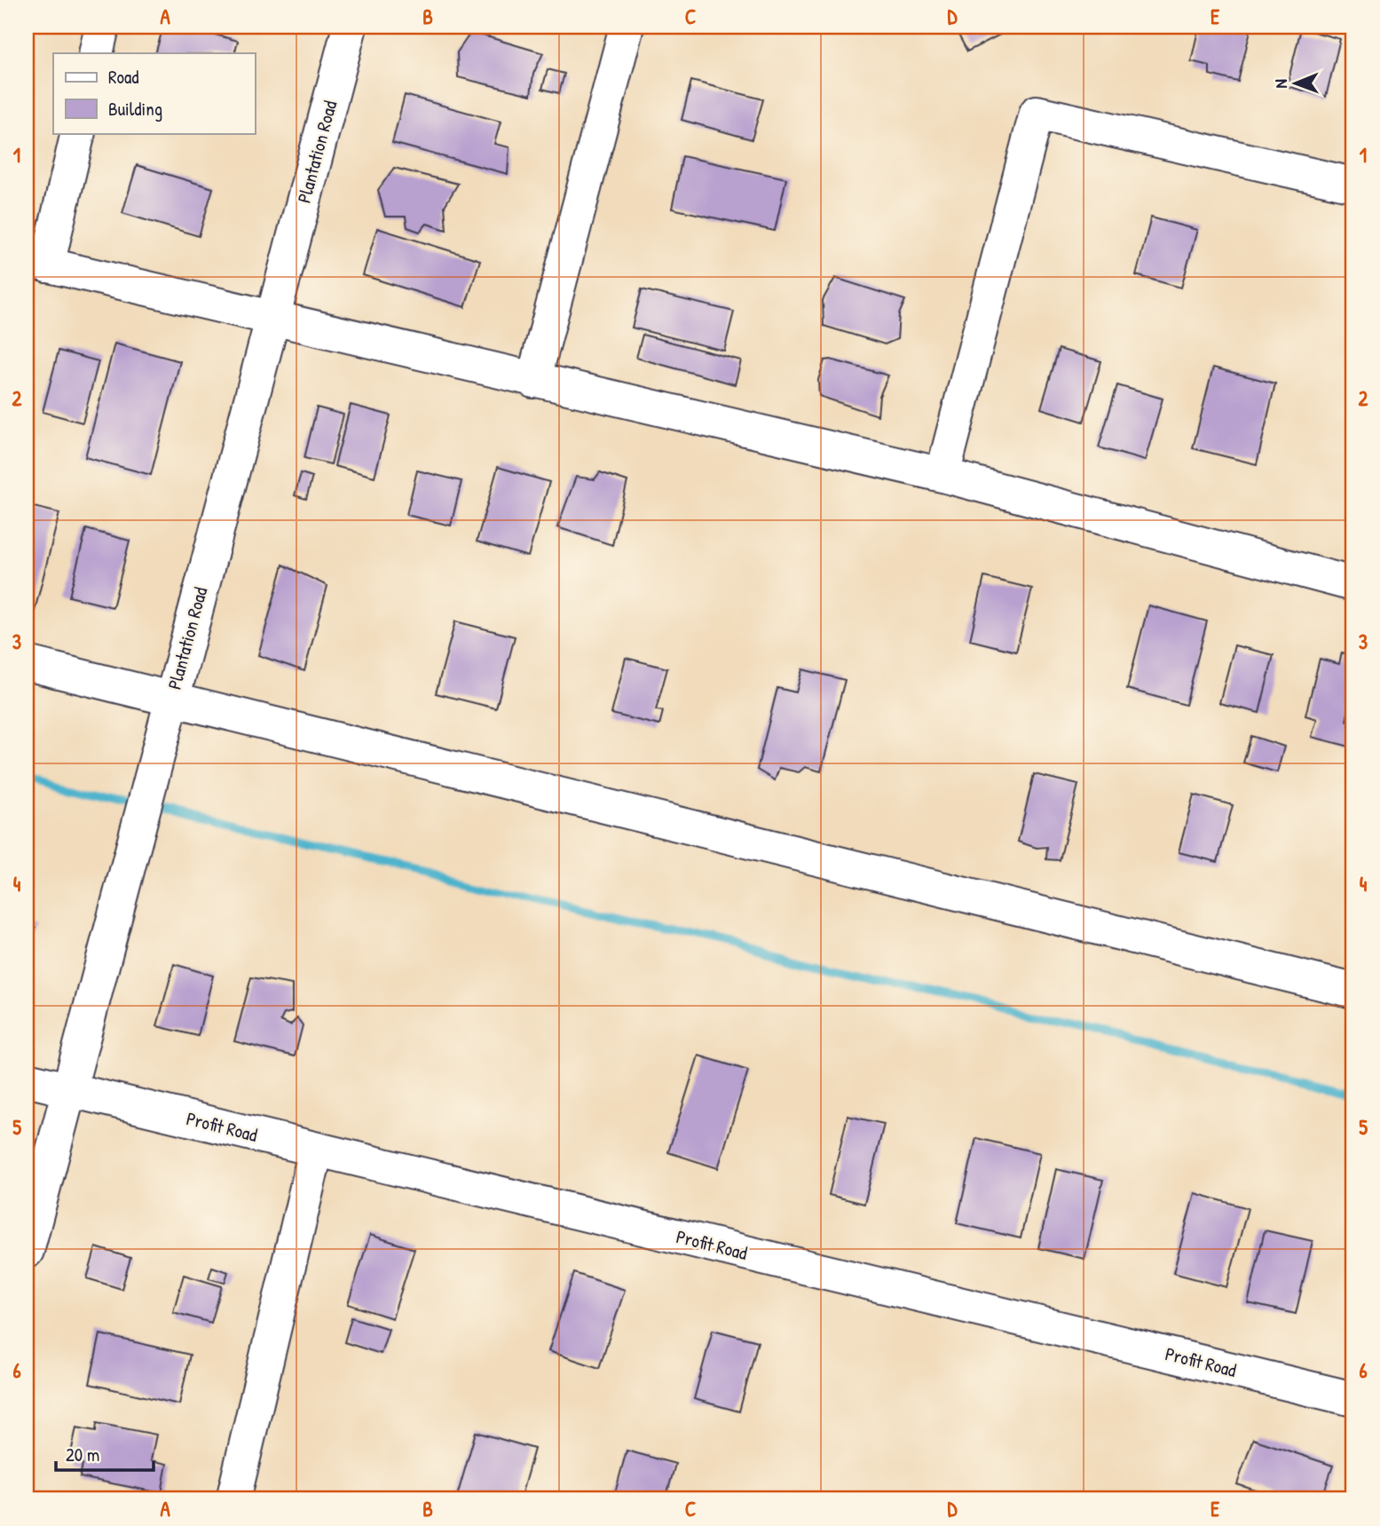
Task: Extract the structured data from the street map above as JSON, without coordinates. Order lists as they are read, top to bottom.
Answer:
{
  "streets": {
    "street": ["Plantation Road", "Profit Road"]
  },
  "crossings": [
    ["Plantation Road", "Profit Road"]
  ],
  "legend": ["Road", "Building"],
  "scale_bar": "20 m",
  "north": "left",
  "grid": {
    "columns": [
      "A",
      "B",
      "C",
      "D",
      "E"
    ],
    "rows": [
      "1",
      "2",
      "3",
      "4",
      "5",
      "6"
    ]
  }
}
